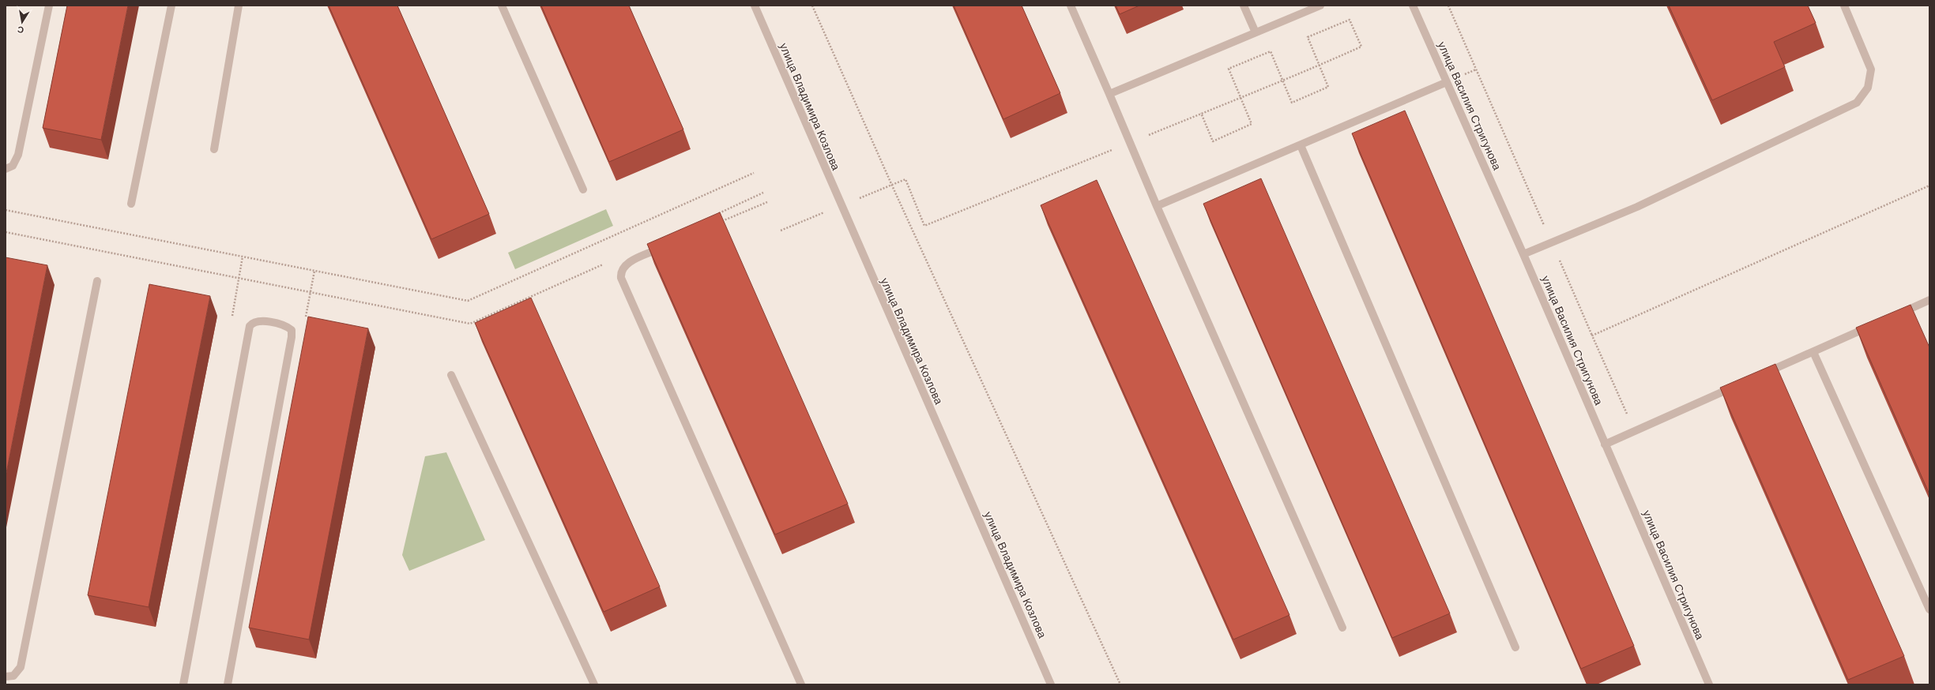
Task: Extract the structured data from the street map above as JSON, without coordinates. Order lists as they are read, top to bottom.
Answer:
{
  "streets": {
    "street": ["улица Василия Стригунова", "улица Владимира Козлова"]
  },
  "north": "bottom"
}
